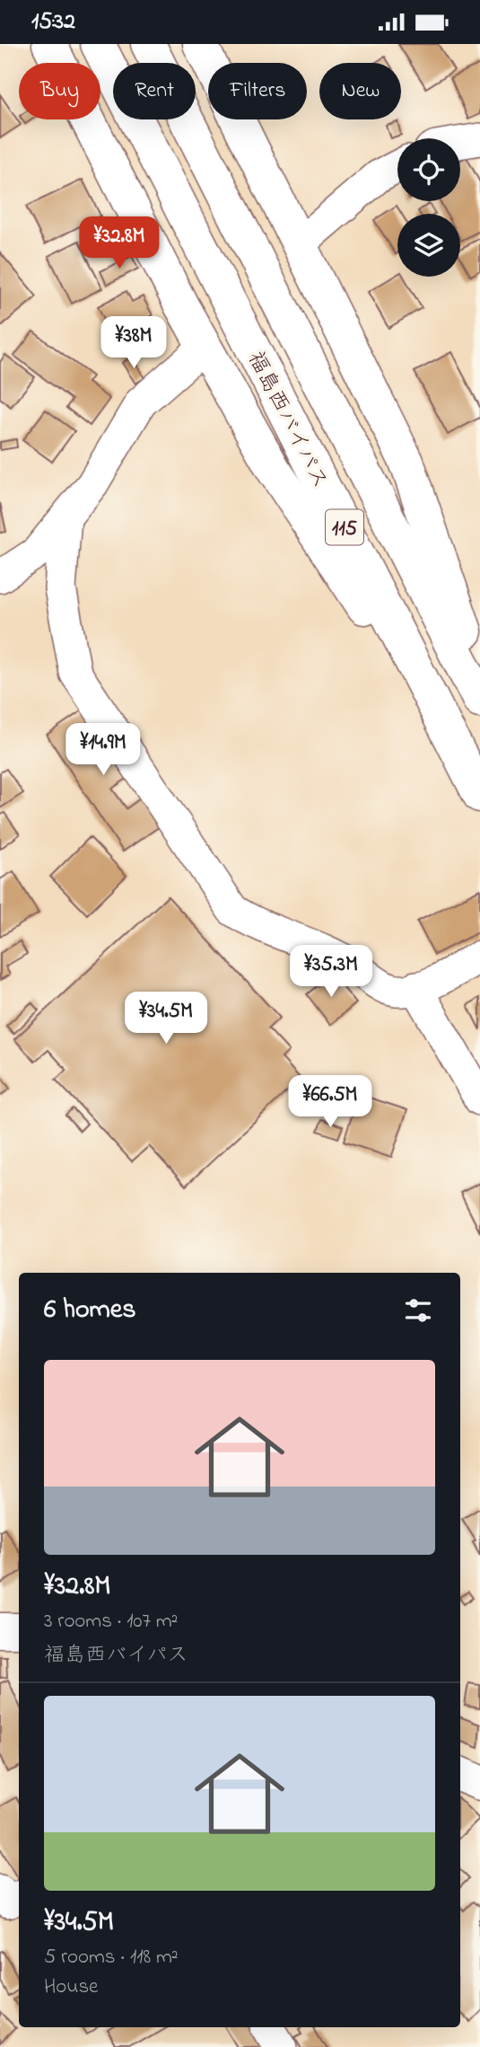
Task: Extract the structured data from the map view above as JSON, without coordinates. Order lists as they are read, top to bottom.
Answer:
{
  "streets": {
    "main road": ["福島西バイパス", "115"]
  },
  "page": {
    "status": "15:32",
    "chip": [
      "Buy",
      "Rent",
      "Filters",
      "New"
    ],
    "price": [
      "¥32.8M",
      "¥38M",
      "¥14.9M",
      "¥35.3M",
      "¥34.5M",
      "¥66.5M"
    ],
    "heading": "6 homes",
    "list": [
      {
        "name": "¥32.8M",
        "note": "3 rooms · 107 m² · 福島西バイパス"
      },
      {
        "name": "¥34.5M",
        "note": "5 rooms · 118 m² · House"
      }
    ]
  }
}
